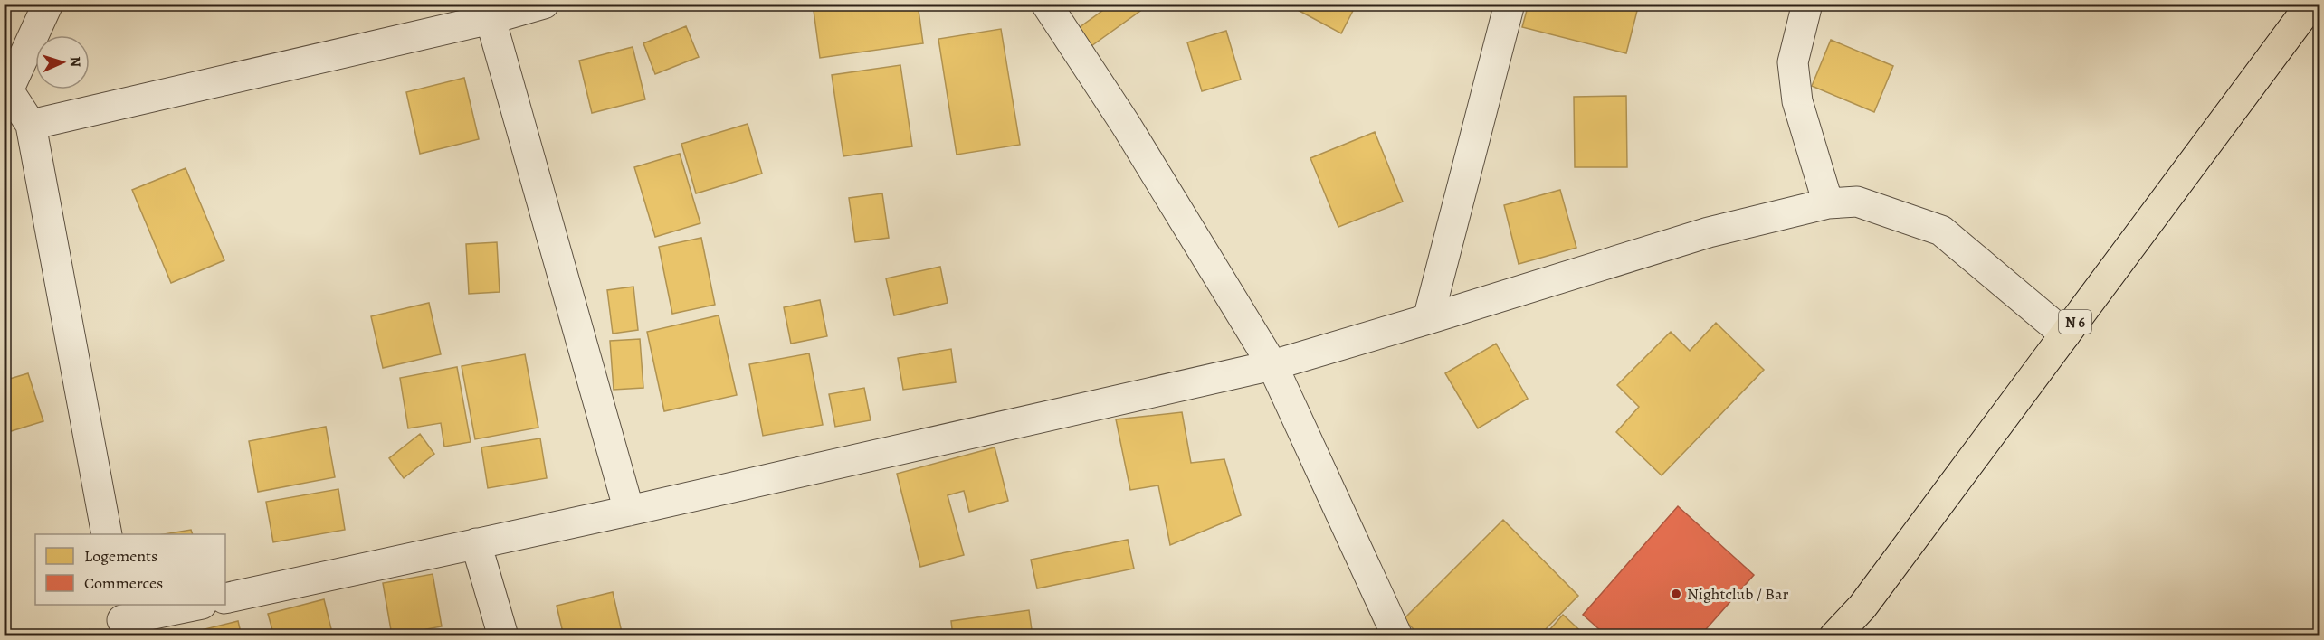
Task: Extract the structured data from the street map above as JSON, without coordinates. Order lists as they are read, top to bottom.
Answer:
{
  "streets": {
    "main road": ["N 6"]
  },
  "places": ["Nightclub / Bar"],
  "legend": ["Logements", "Commerces"],
  "north": "right"
}
